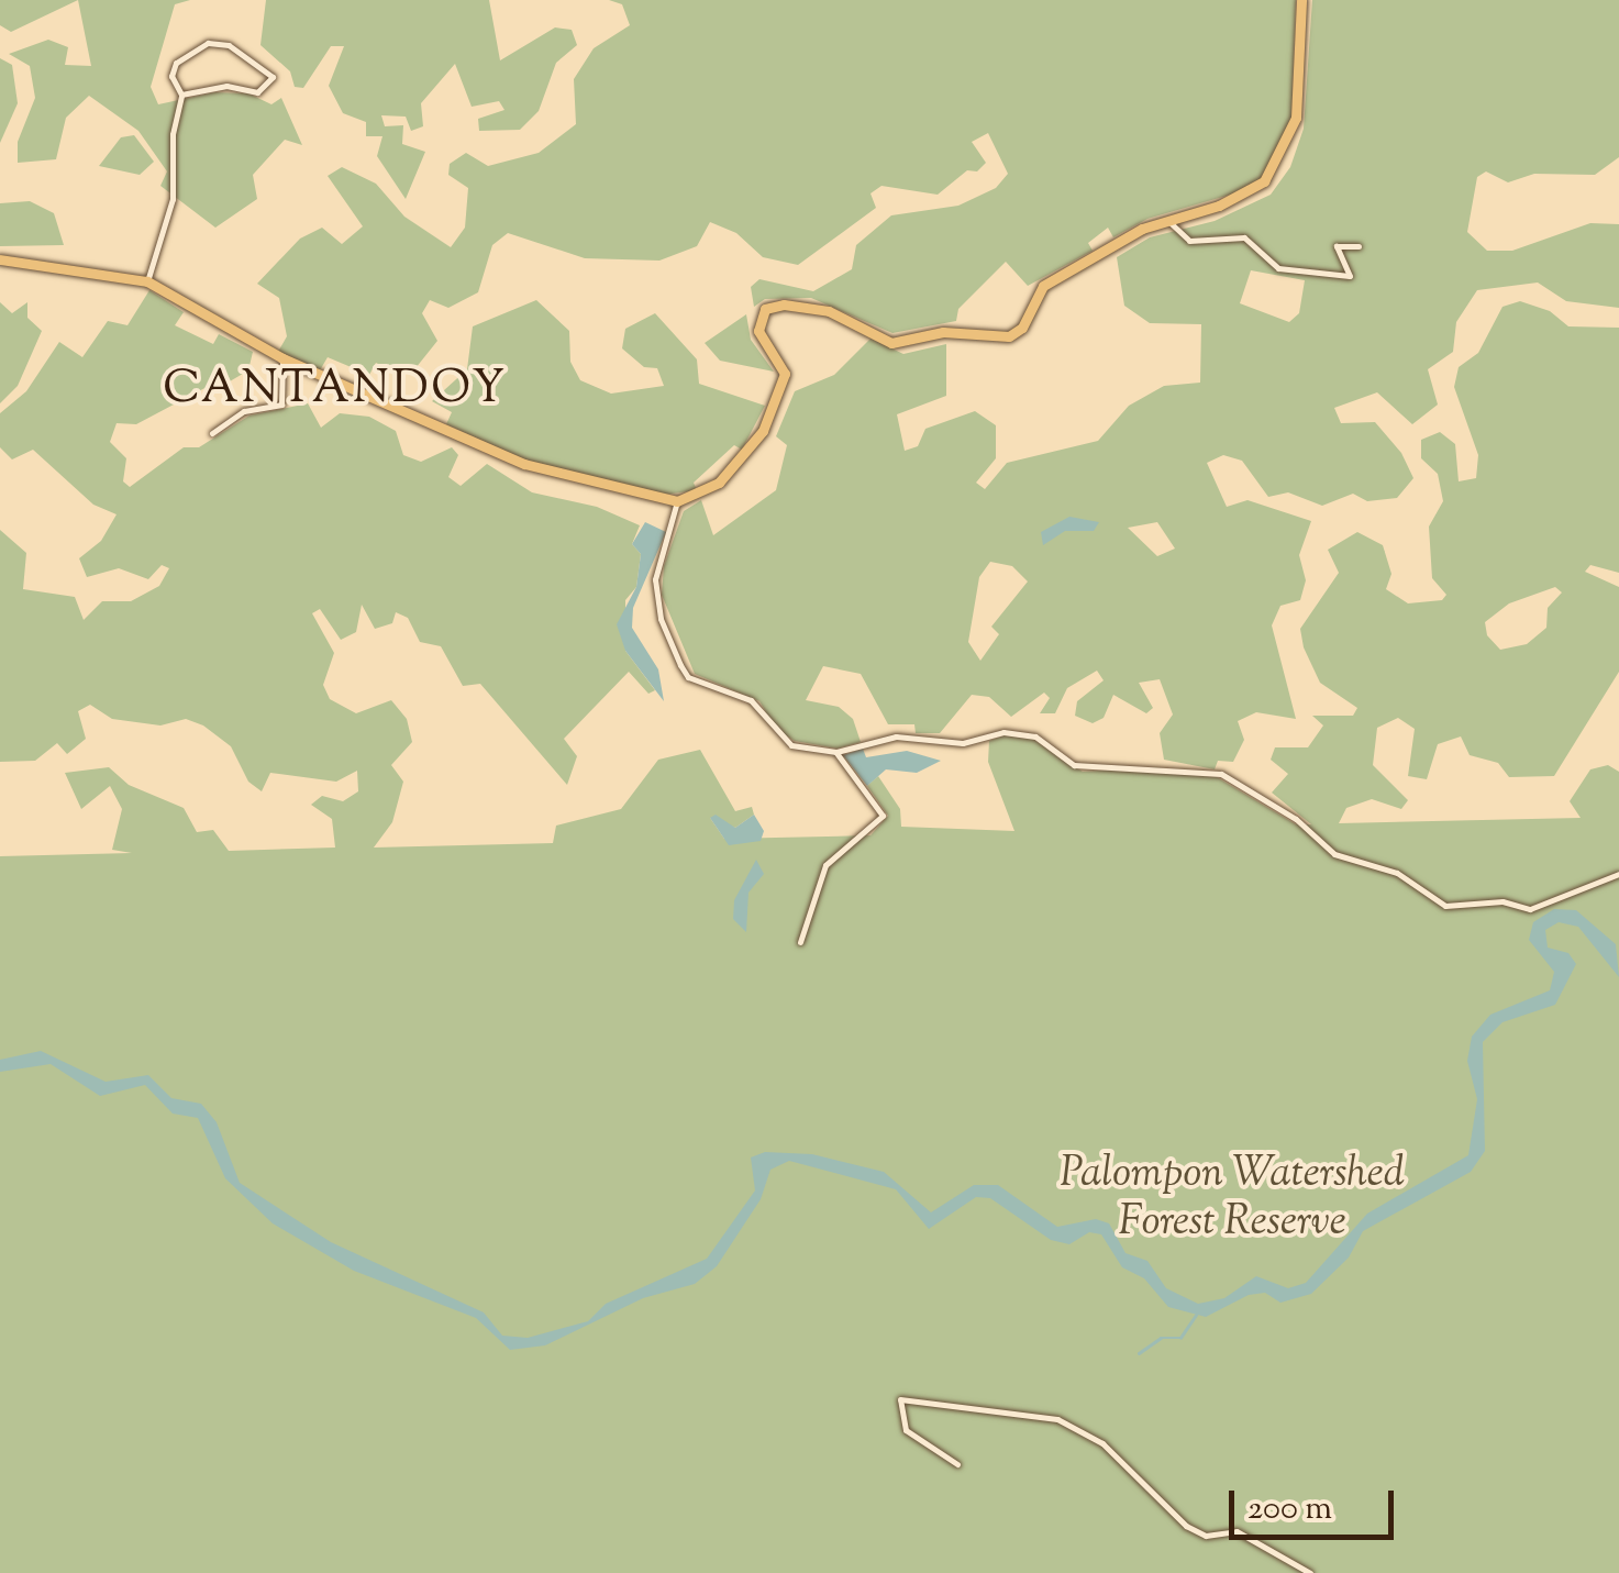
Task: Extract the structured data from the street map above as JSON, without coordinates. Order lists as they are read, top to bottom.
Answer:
{
  "districts": ["CANTANDOY"],
  "parks": ["Palompon Watershed Forest Reserve"],
  "scale_bar": "200 m"
}
